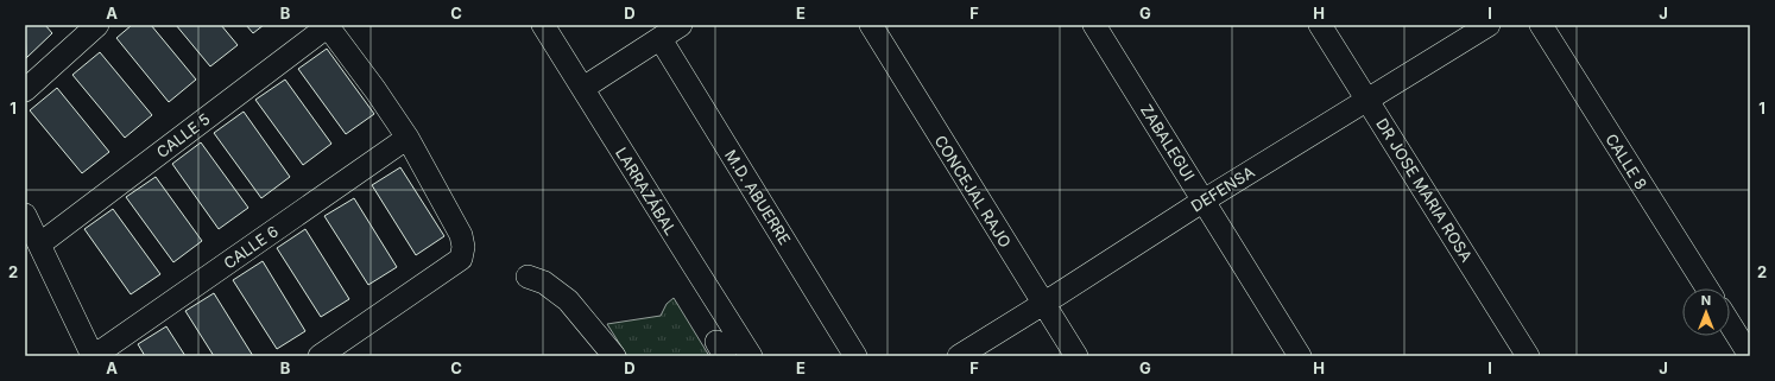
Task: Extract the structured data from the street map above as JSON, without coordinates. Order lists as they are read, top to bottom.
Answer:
{
  "streets": {
    "street": [
      "CALLE 5",
      "ZABALEGUI",
      "CALLE 8",
      "DEFENSA",
      "DR JOSE MARIA ROSA",
      "LARRAZÁBAL",
      "CONCEJAL RAJO",
      "M.D. ABUERRE",
      "CALLE 6"
    ]
  },
  "crossings": [
    ["ZABALEGUI", "DEFENSA"],
    ["DEFENSA", "DR JOSE MARIA ROSA"],
    ["DEFENSA", "CONCEJAL RAJO"]
  ],
  "north": "top",
  "grid": {
    "columns": [
      "A",
      "B",
      "C",
      "D",
      "E",
      "F",
      "G",
      "H",
      "I",
      "J"
    ],
    "rows": ["1", "2"]
  }
}
